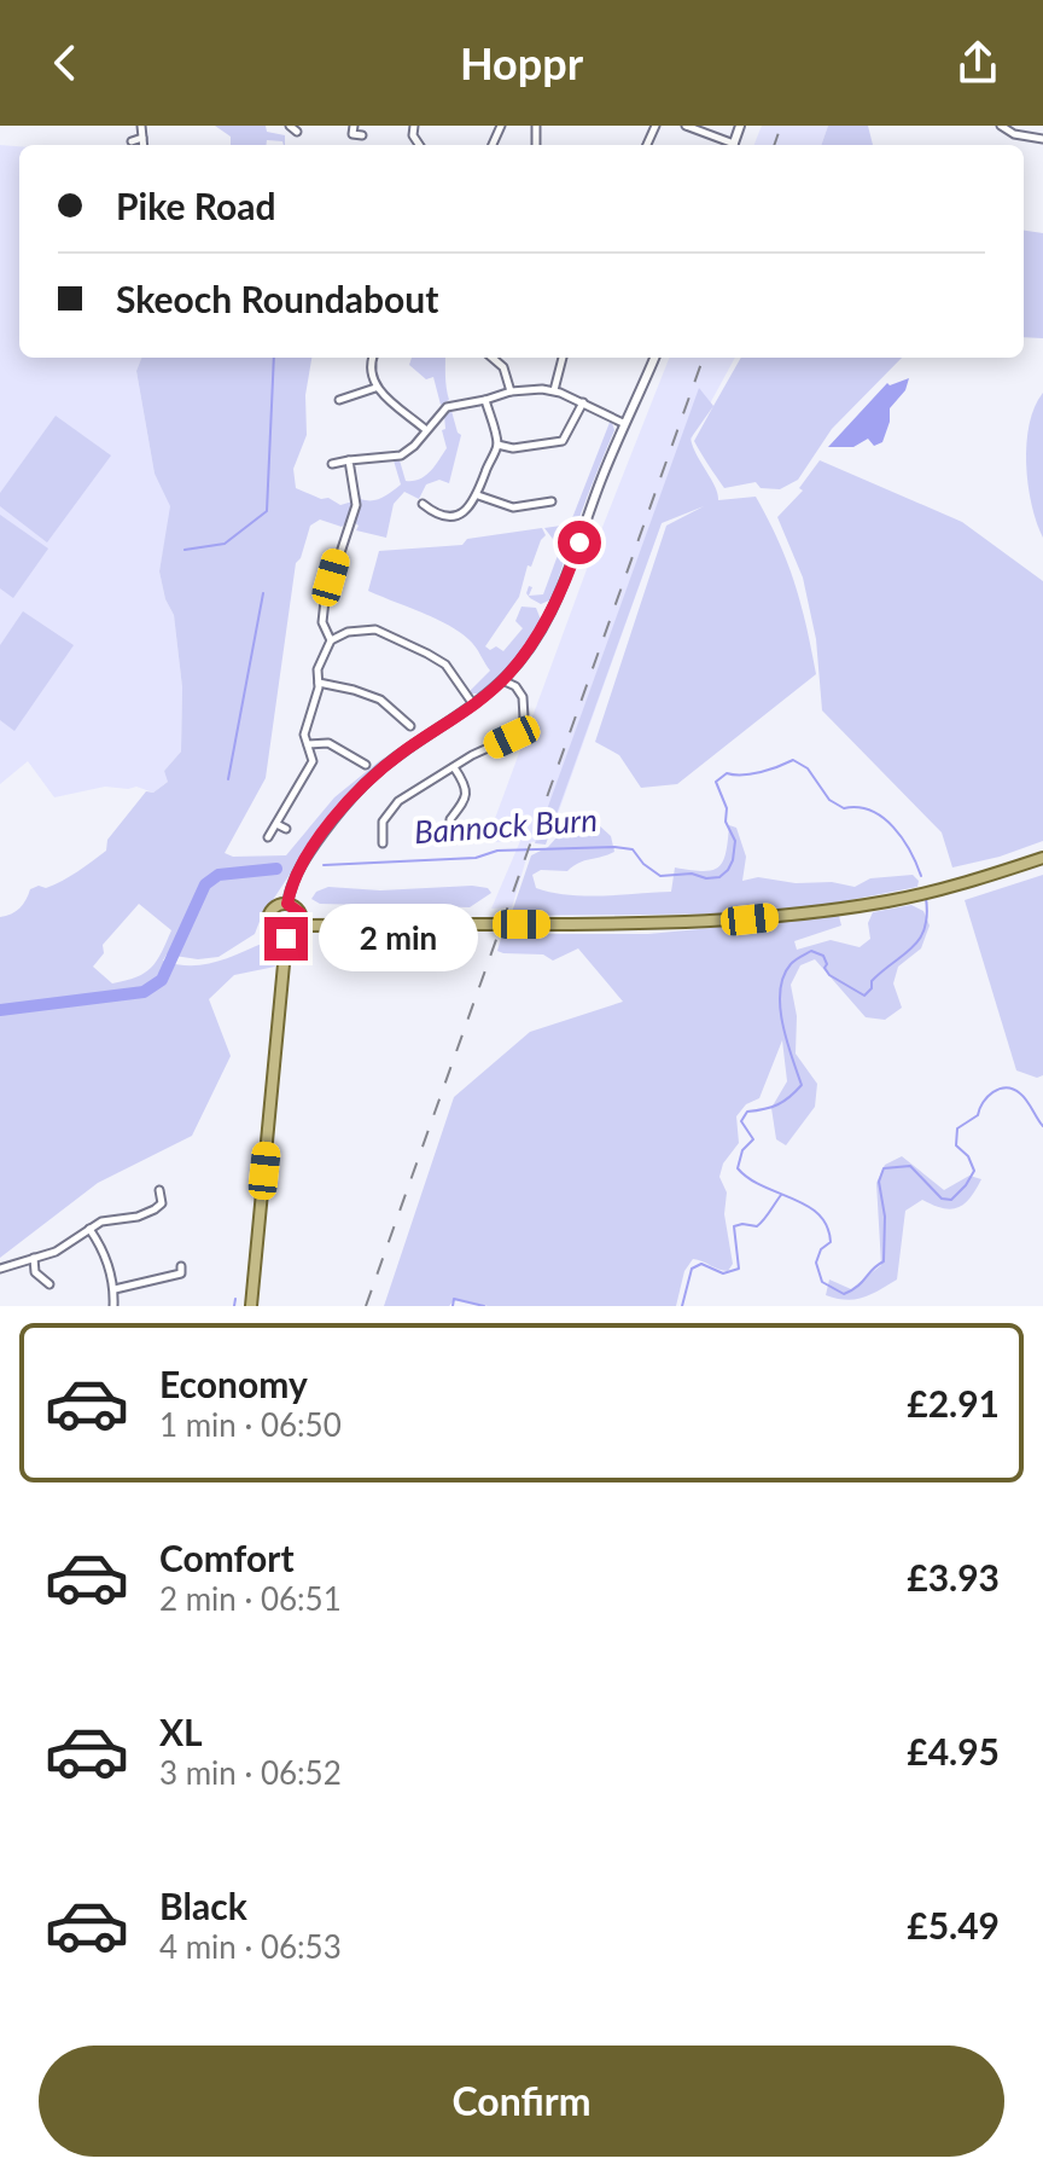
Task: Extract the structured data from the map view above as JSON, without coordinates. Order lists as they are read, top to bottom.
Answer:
{
  "water": ["Bannock Burn"],
  "page": {
    "header": "Hoppr",
    "banner": ["Pike Road", "Skeoch Roundabout"],
    "bubble": "2 min",
    "list": [
      {
        "name": "Economy",
        "note": "1 min · 06:50",
        "value": "£2.91"
      },
      {
        "name": "Comfort",
        "note": "2 min · 06:51",
        "value": "£3.93"
      },
      {
        "name": "XL",
        "note": "3 min · 06:52",
        "value": "£4.95"
      },
      {
        "name": "Black",
        "note": "4 min · 06:53",
        "value": "£5.49"
      }
    ],
    "buttons": "Confirm"
  }
}
